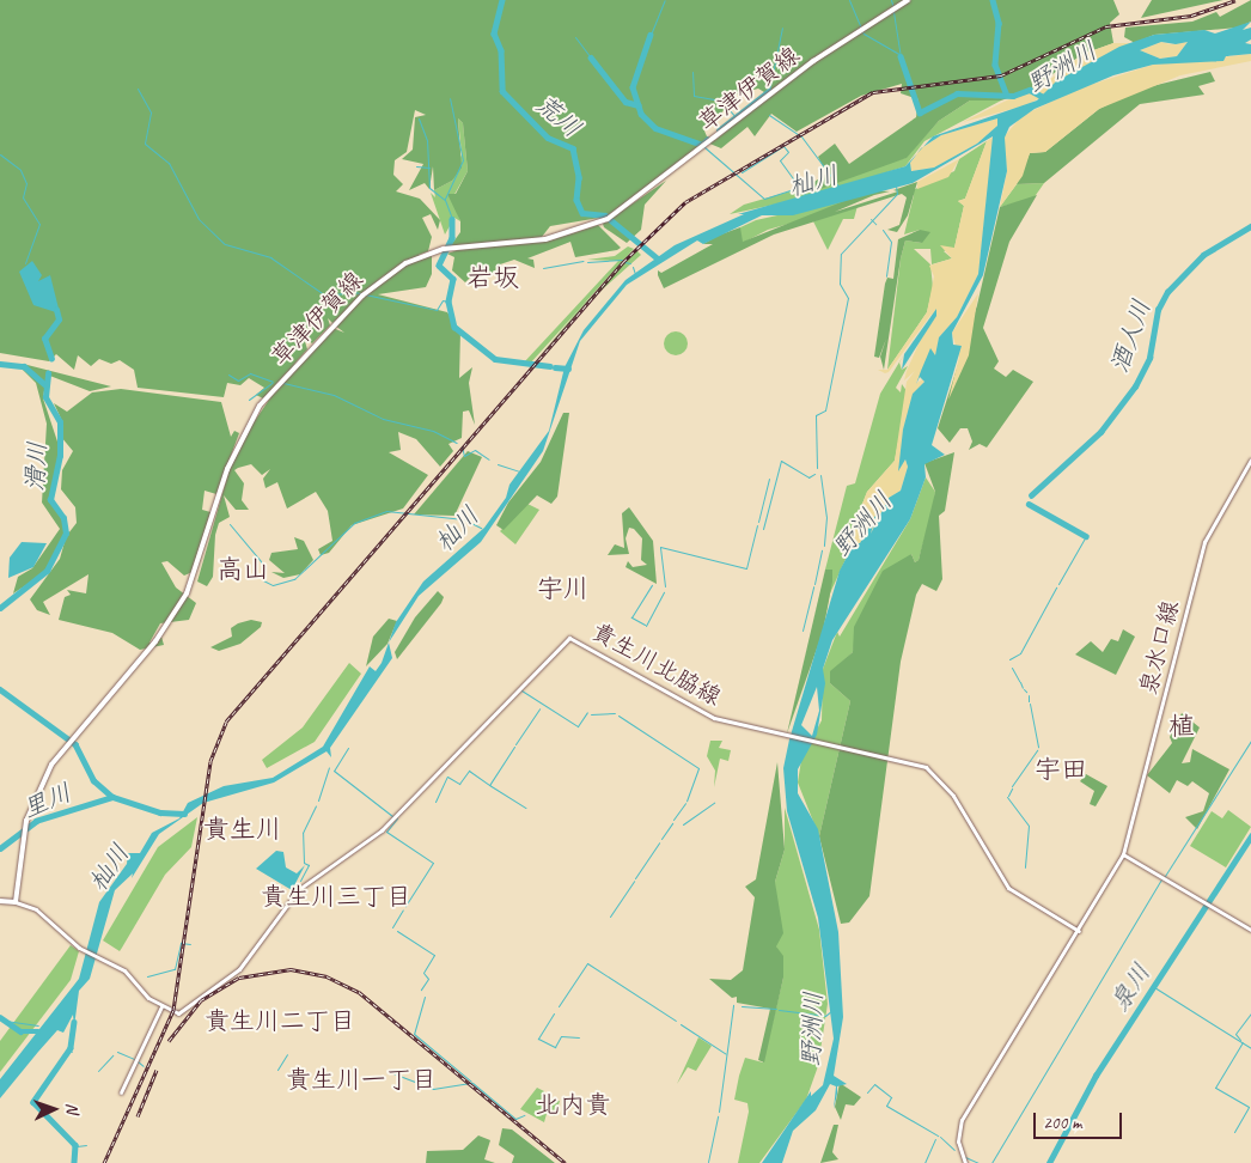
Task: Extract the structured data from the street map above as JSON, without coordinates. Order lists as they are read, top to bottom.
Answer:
{
  "streets": {
    "main road": ["草津伊賀線", "泉水口線", "貴生川北脇線"]
  },
  "districts": [
    "岩坂",
    "高山",
    "宇川",
    "植",
    "宇田",
    "貴生川",
    "貴生川三丁目",
    "貴生川二丁目",
    "貴生川一丁目",
    "北内貴"
  ],
  "water": [
    "野洲川",
    "荒川",
    "杣川",
    "酒人川",
    "滑川",
    "里川",
    "泉川"
  ],
  "scale_bar": "200 m",
  "north": "right"
}
